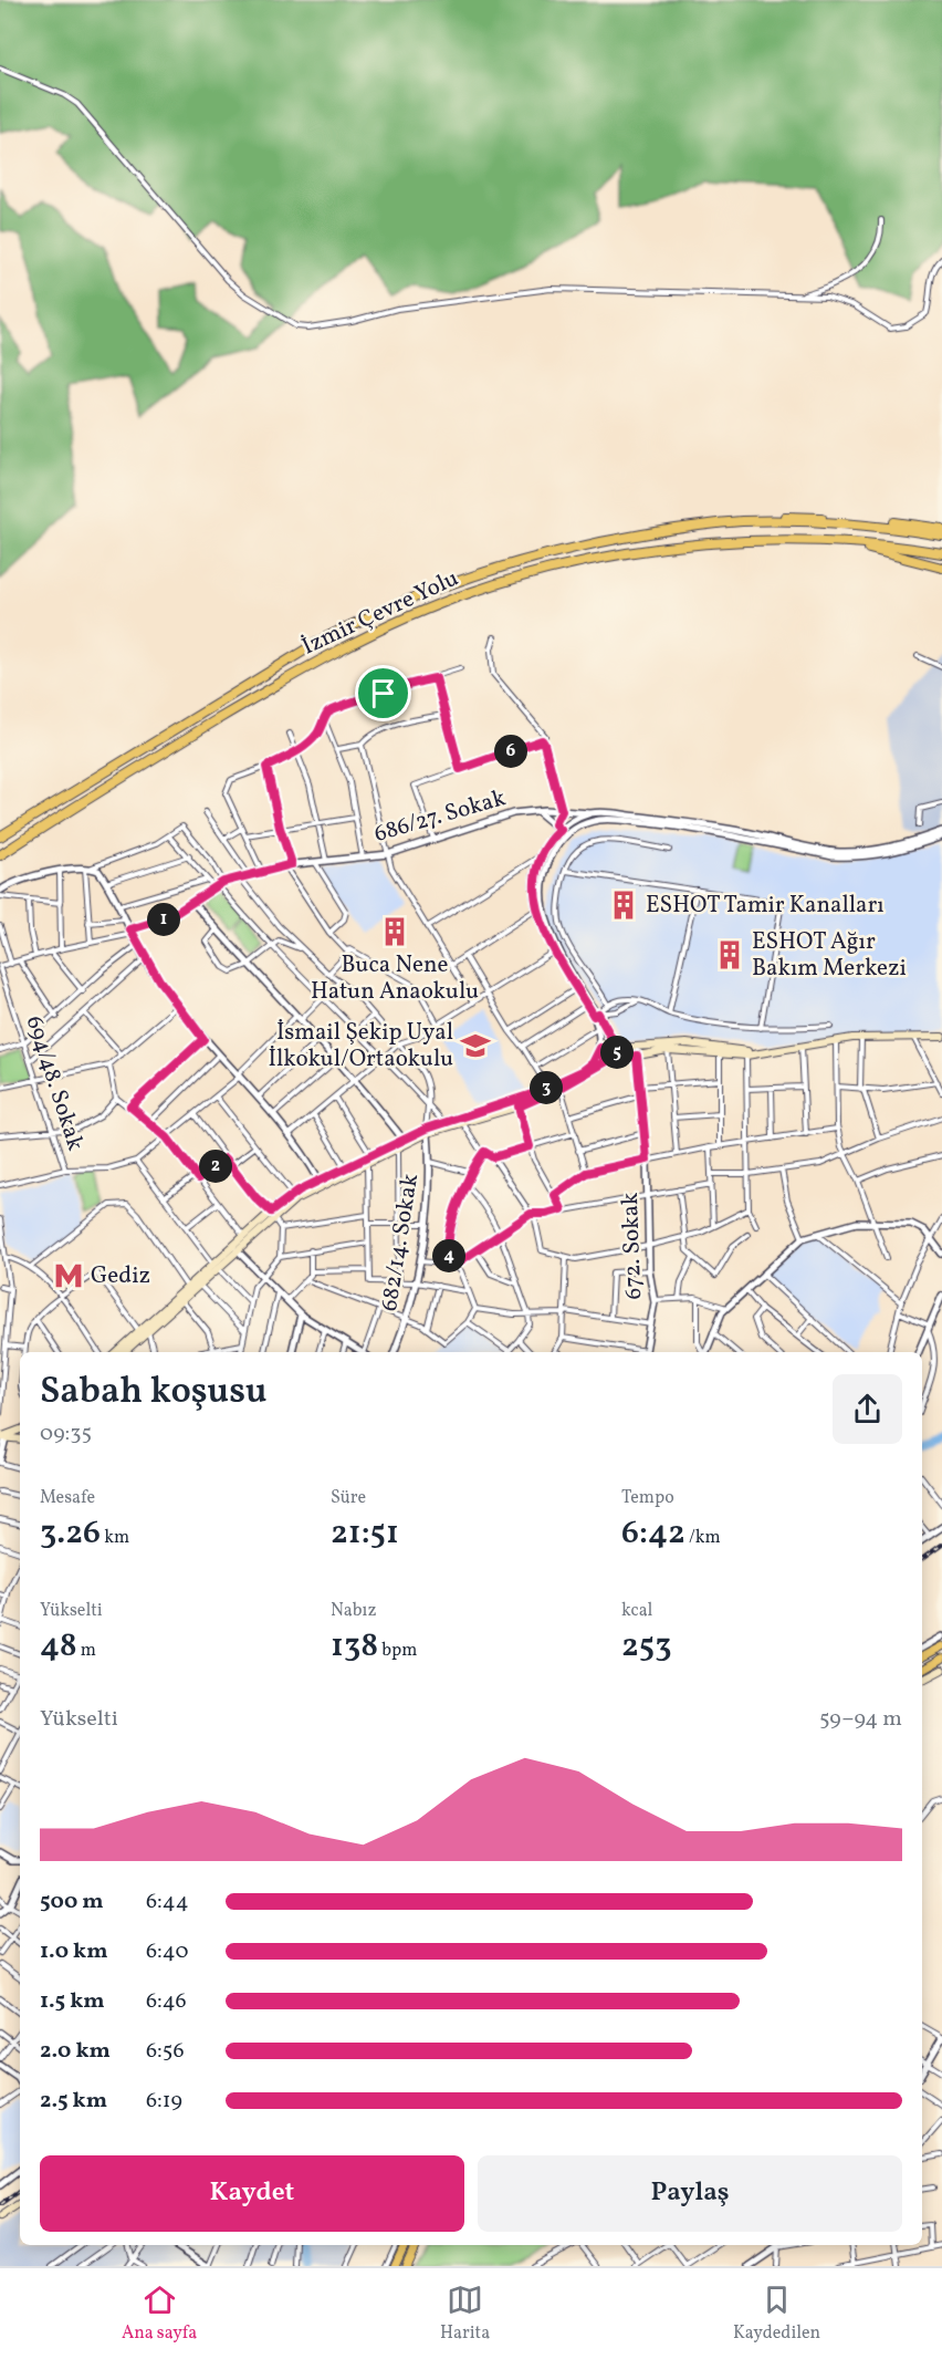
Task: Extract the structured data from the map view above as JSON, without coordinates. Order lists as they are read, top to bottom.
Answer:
{
  "streets": {
    "highway": ["İzmir Çevre Yolu"],
    "street": [
      "686/27. Sokak",
      "694/48. Sokak",
      "682/14. Sokak",
      "672. Sokak"
    ]
  },
  "places": {
    "building": ["ESHOT Tamir Kanalları", "Buca Nene Hatun Anaokulu", "ESHOT Ağır Bakım Merkezi"],
    "school or university": ["İsmail Şekip Uyal İlkokul/Ortaokulu"],
    "metro station": ["Gediz"]
  },
  "page": {
    "pins": [
      "6",
      "1",
      "5",
      "3",
      "2",
      "4"
    ],
    "heading": ["Sabah koşusu", "09:35"],
    "stats": [
      ["Mesafe", "3.26 km"],
      ["Süre", "21:51"],
      ["Tempo", "6:42 /km"],
      ["Yükselti", "48 m"],
      ["Nabız", "138 bpm"],
      ["kcal", "253"]
    ],
    "chart": ["Yükselti", "59–94 m"],
    "list": [
      {
        "name": "500 m",
        "note": "6:44"
      },
      {
        "name": "1.0 km",
        "note": "6:40"
      },
      {
        "name": "1.5 km",
        "note": "6:46"
      },
      {
        "name": "2.0 km",
        "note": "6:56"
      },
      {
        "name": "2.5 km",
        "note": "6:19"
      }
    ],
    "buttons": ["Kaydet", "Paylaş"],
    "tabs": ["Ana sayfa", "Harita", "Kaydedilen"]
  }
}
